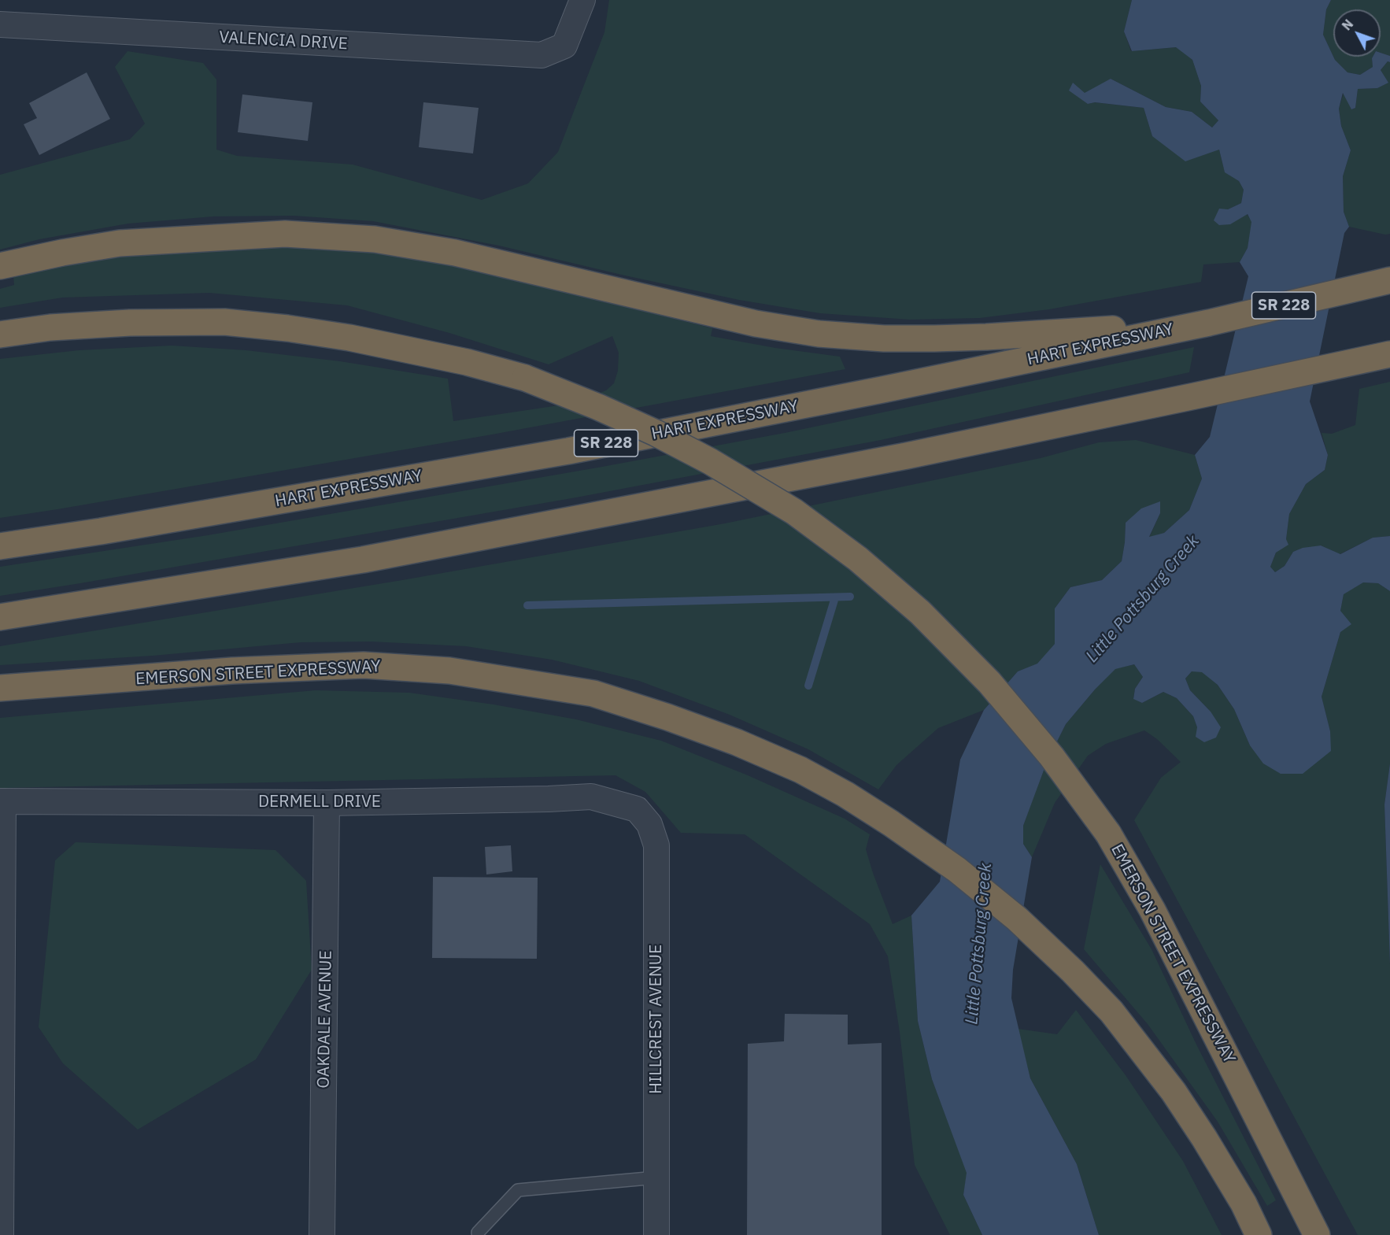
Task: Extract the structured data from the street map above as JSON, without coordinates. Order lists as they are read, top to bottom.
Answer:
{
  "streets": {
    "highway": ["SR 228", "HART EXPRESSWAY", "EMERSON STREET EXPRESSWAY"],
    "street": [
      "VALENCIA DRIVE",
      "DERMELL DRIVE",
      "OAKDALE AVENUE",
      "HILLCREST AVENUE"
    ]
  },
  "crossings": [
    ["DERMELL DRIVE", "OAKDALE AVENUE"],
    ["DERMELL DRIVE", "HILLCREST AVENUE"]
  ],
  "water": ["Little Pottsburg Creek"],
  "north": "top left"
}
